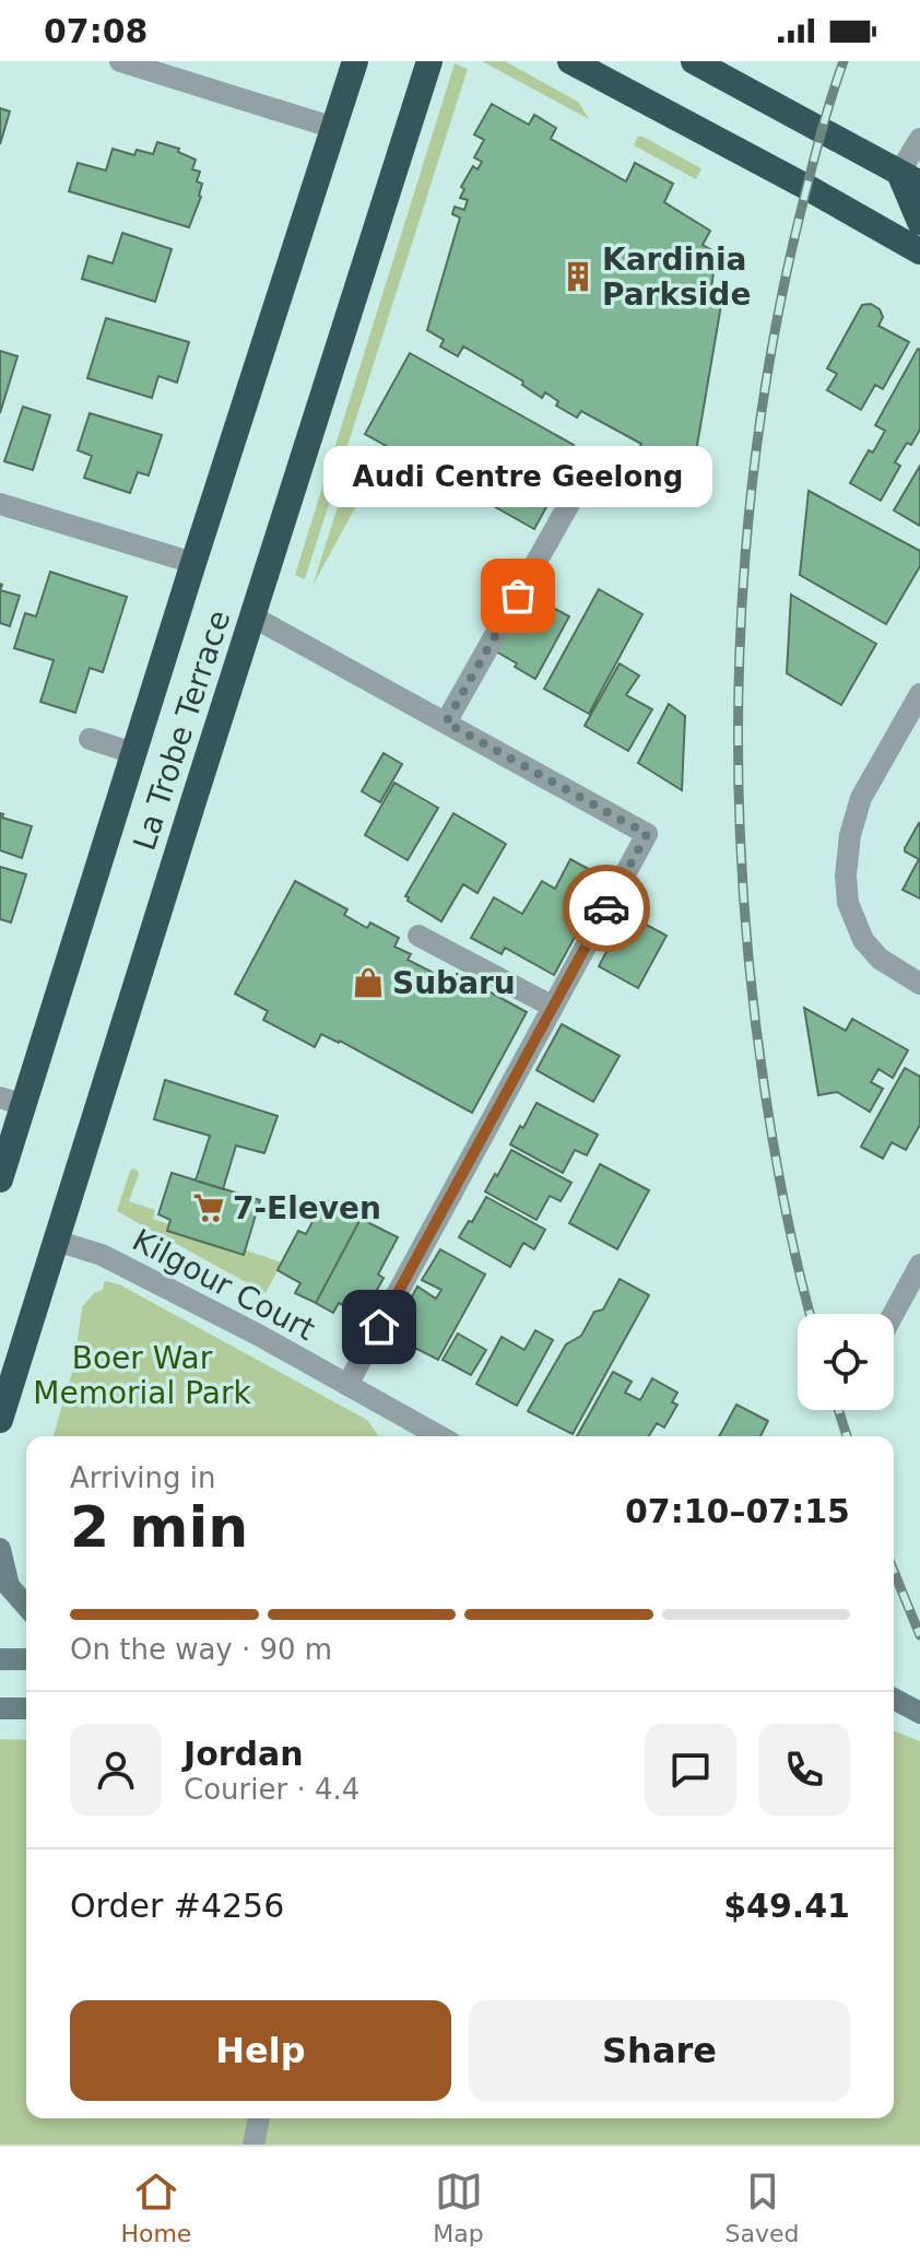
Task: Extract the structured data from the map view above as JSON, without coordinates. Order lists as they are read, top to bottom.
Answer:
{
  "streets": {
    "highway": ["La Trobe Terrace"],
    "street": ["Kilgour Court"]
  },
  "crossings": [
    ["La Trobe Terrace", "Kilgour Court"]
  ],
  "parks": ["Boer War Memorial Park"],
  "places": {
    "building": ["Kardinia Parkside"],
    "other": ["Audi Centre Geelong"],
    "shop": ["Subaru"],
    "supermarket": ["7-Eleven"]
  },
  "page": {
    "status": "07:08",
    "bubble": "Audi Centre Geelong",
    "heading": ["2 min", "Arriving in", "07:10–07:15"],
    "panel": [
      "Jordan",
      "Courier · 4.4",
      "Order #4256",
      "$49.41"
    ],
    "bar": "On the way · 90 m",
    "buttons": ["Help", "Share"],
    "tabs": ["Home", "Map", "Saved"]
  }
}
